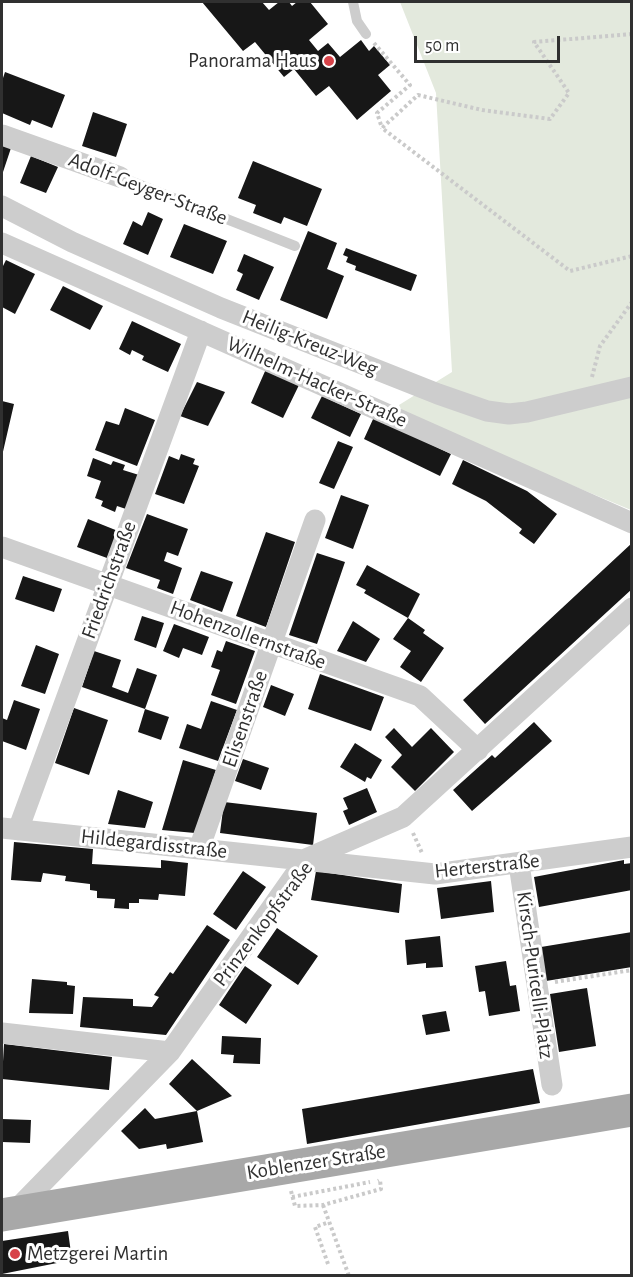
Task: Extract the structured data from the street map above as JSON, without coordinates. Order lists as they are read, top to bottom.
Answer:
{
  "streets": {
    "main road": ["Koblenzer Straße"],
    "street": [
      "Adolf-Geyger-Straße",
      "Heilig-Kreuz-Weg",
      "Wilhelm-Hacker-Straße",
      "Friedrichstraße",
      "Hohenzollernstraße",
      "Elisenstraße",
      "Hildegardisstraße",
      "Herterstraße",
      "Prinzenkopfstraße",
      "Kirsch-Puricelli-Platz"
    ]
  },
  "crossings": [
    ["Wilhelm-Hacker-Straße", "Friedrichstraße"],
    ["Friedrichstraße", "Hohenzollernstraße"],
    ["Friedrichstraße", "Hildegardisstraße"],
    ["Hohenzollernstraße", "Elisenstraße"],
    ["Hohenzollernstraße", "Prinzenkopfstraße"],
    ["Elisenstraße", "Hildegardisstraße"],
    ["Hildegardisstraße", "Herterstraße"],
    ["Hildegardisstraße", "Prinzenkopfstraße"],
    ["Herterstraße", "Prinzenkopfstraße"],
    ["Herterstraße", "Kirsch-Puricelli-Platz"],
    ["Prinzenkopfstraße", "Koblenzer Straße"]
  ],
  "places": ["Panorama Haus", "Metzgerei Martin"],
  "scale_bar": "50 m"
}
